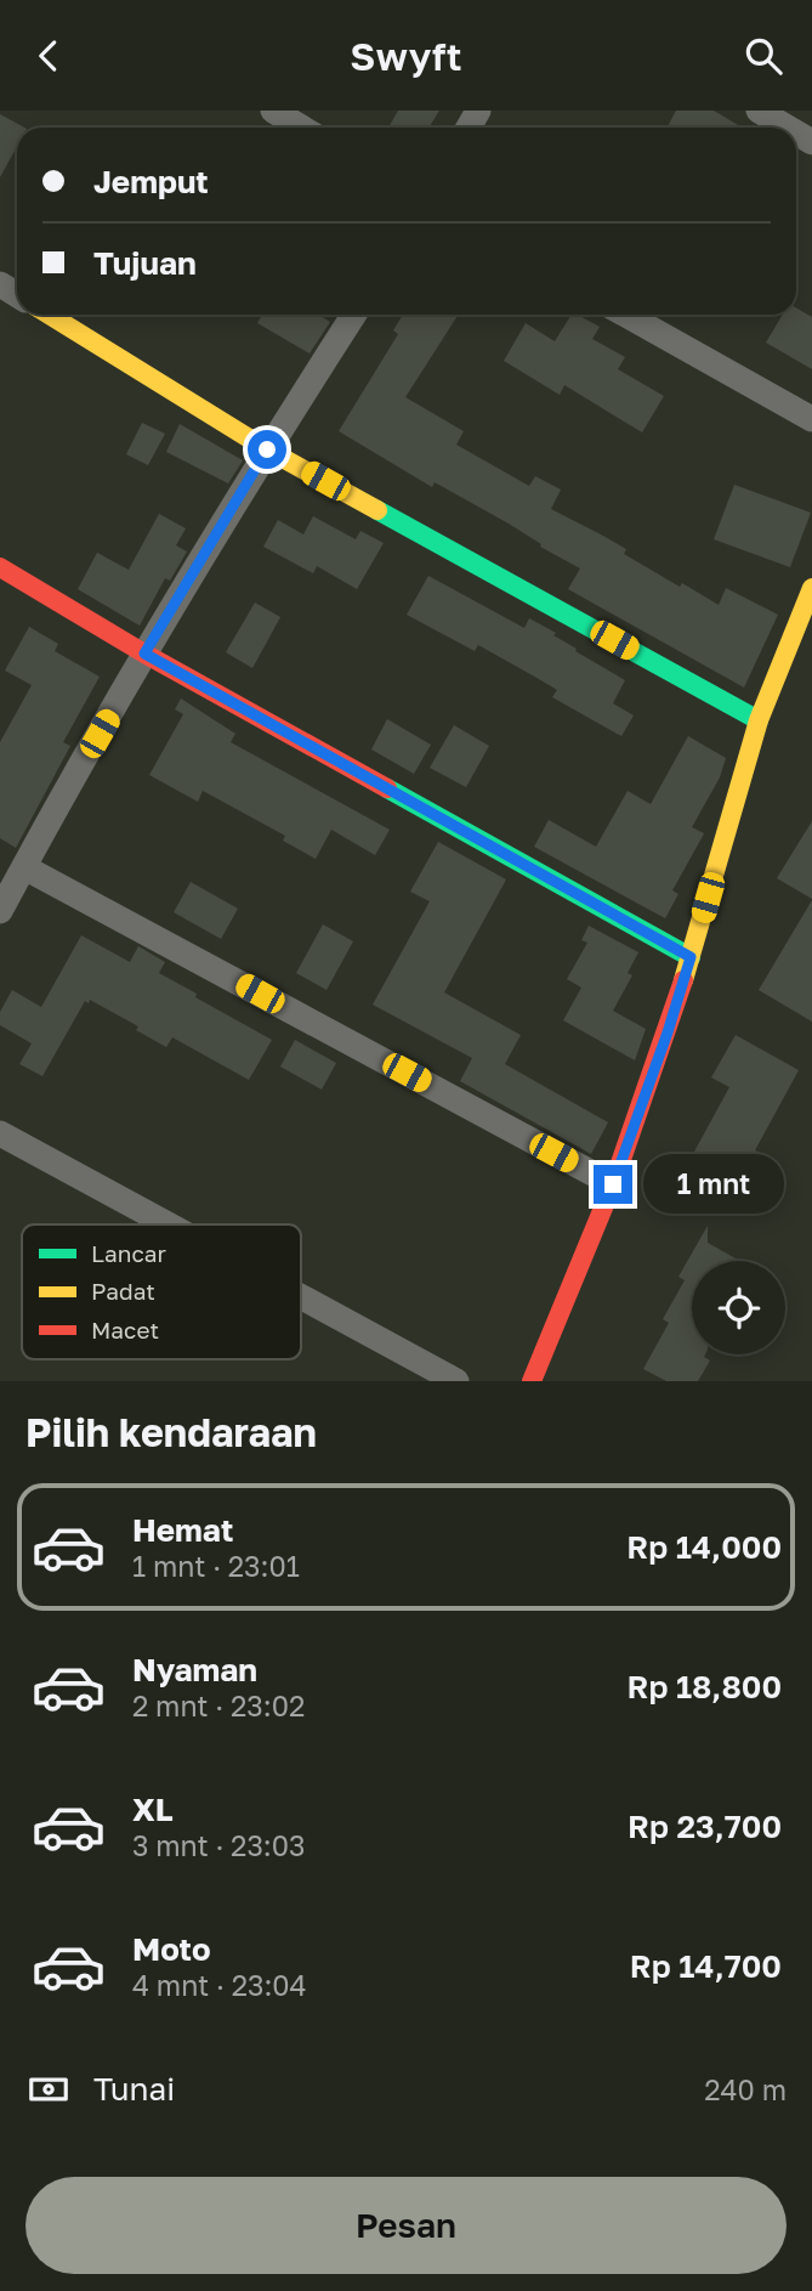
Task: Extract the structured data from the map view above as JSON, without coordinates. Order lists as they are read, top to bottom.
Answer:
{
  "legend": ["Lancar", "Padat", "Macet"],
  "page": {
    "header": "Swyft",
    "banner": ["Jemput", "Tujuan"],
    "bubble": "1 mnt",
    "heading": "Pilih kendaraan",
    "list": [
      {
        "name": "Hemat",
        "note": "1 mnt · 23:01",
        "value": "Rp 14,000"
      },
      {
        "name": "Nyaman",
        "note": "2 mnt · 23:02",
        "value": "Rp 18,800"
      },
      {
        "name": "XL",
        "note": "3 mnt · 23:03",
        "value": "Rp 23,700"
      },
      {
        "name": "Moto",
        "note": "4 mnt · 23:04",
        "value": "Rp 14,700"
      }
    ],
    "pay": ["Tunai", "240 m"],
    "buttons": "Pesan"
  }
}
